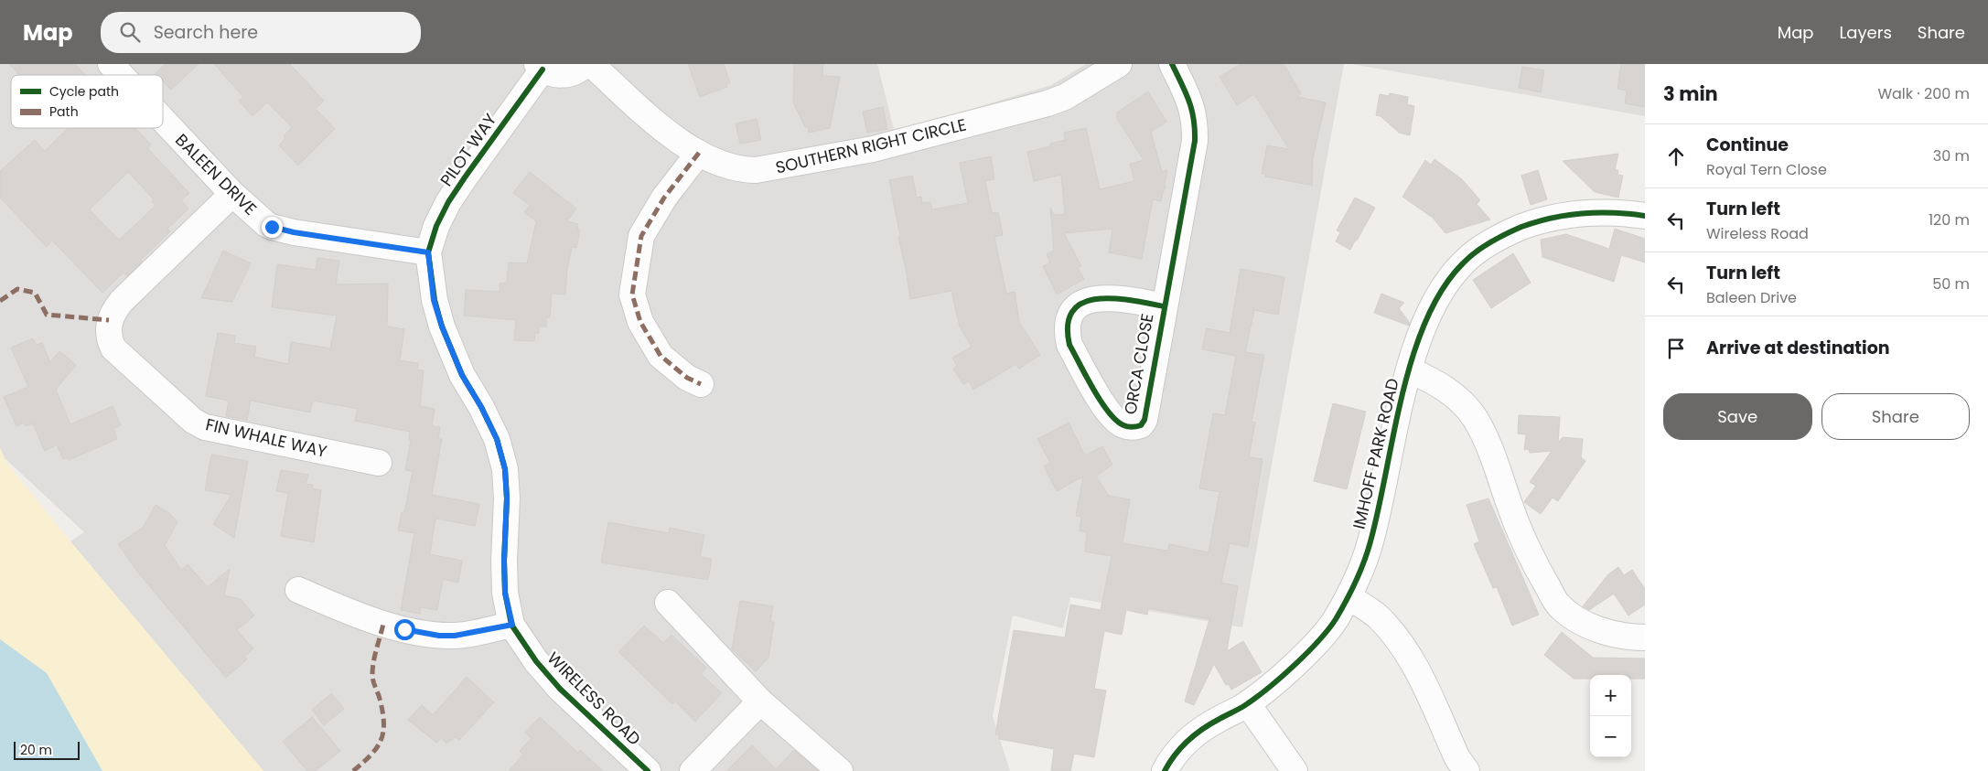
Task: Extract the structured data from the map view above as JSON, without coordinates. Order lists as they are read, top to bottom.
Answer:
{
  "streets": {
    "street": [
      "SOUTHERN RIGHT CIRCLE",
      "PILOT WAY",
      "BALEEN DRIVE",
      "ORCA CLOSE",
      "FIN WHALE WAY",
      "IMHOFF PARK ROAD",
      "WIRELESS ROAD"
    ]
  },
  "crossings": [
    ["PILOT WAY", "BALEEN DRIVE"],
    ["PILOT WAY", "WIRELESS ROAD"],
    ["BALEEN DRIVE", "FIN WHALE WAY"],
    ["BALEEN DRIVE", "WIRELESS ROAD"]
  ],
  "legend": ["Cycle path", "Path"],
  "scale_bar": "20 m",
  "page": {
    "header": "Map",
    "search": "Search here",
    "nav": ["Map", "Layers", "Share"],
    "heading": ["3 min", "Walk · 200 m"],
    "list": [
      ["Continue", "Royal Tern Close", "30 m"],
      ["Turn left", "Wireless Road", "120 m"],
      ["Turn left", "Baleen Drive", "50 m"],
      "Arrive at destination"
    ],
    "buttons": ["Save", "Share"],
    "map_buttons": ["+", "−"],
    "scale": "20 m"
  }
}
